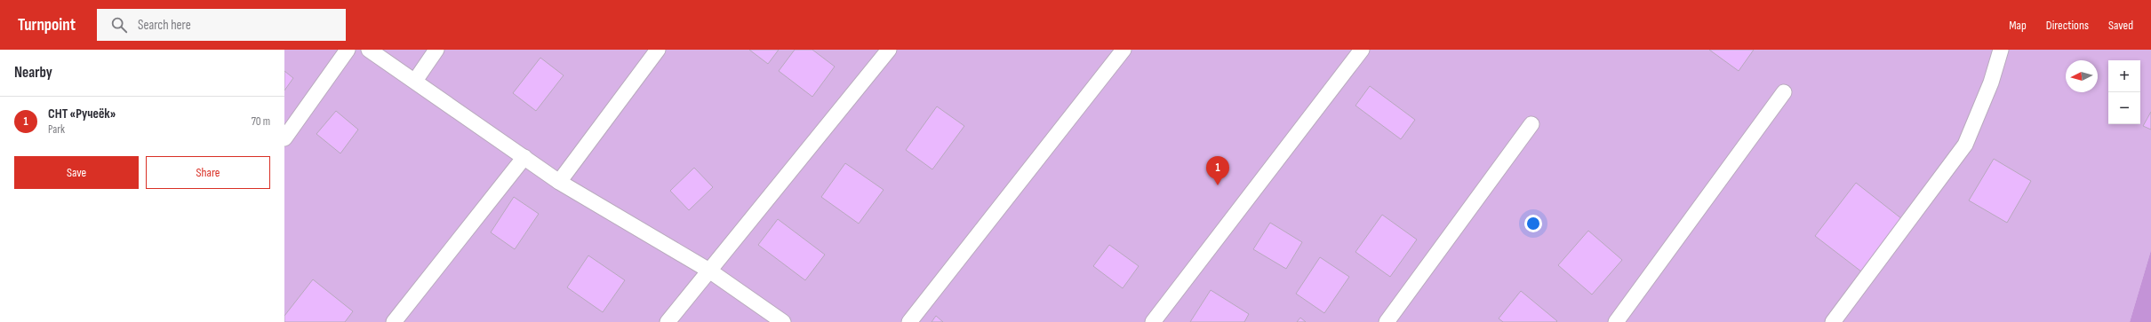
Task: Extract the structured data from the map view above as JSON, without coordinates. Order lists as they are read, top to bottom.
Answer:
{
  "north": "left",
  "page": {
    "header": "Turnpoint",
    "search": "Search here",
    "nav": ["Map", "Directions", "Saved"],
    "heading": "Nearby",
    "map_buttons": ["+", "−"],
    "list": [
      {
        "mark": "1",
        "name": "СНТ «Ручеёк»",
        "note": "Park",
        "value": "70 m"
      }
    ],
    "buttons": ["Save", "Share"],
    "pins": "1"
  }
}
